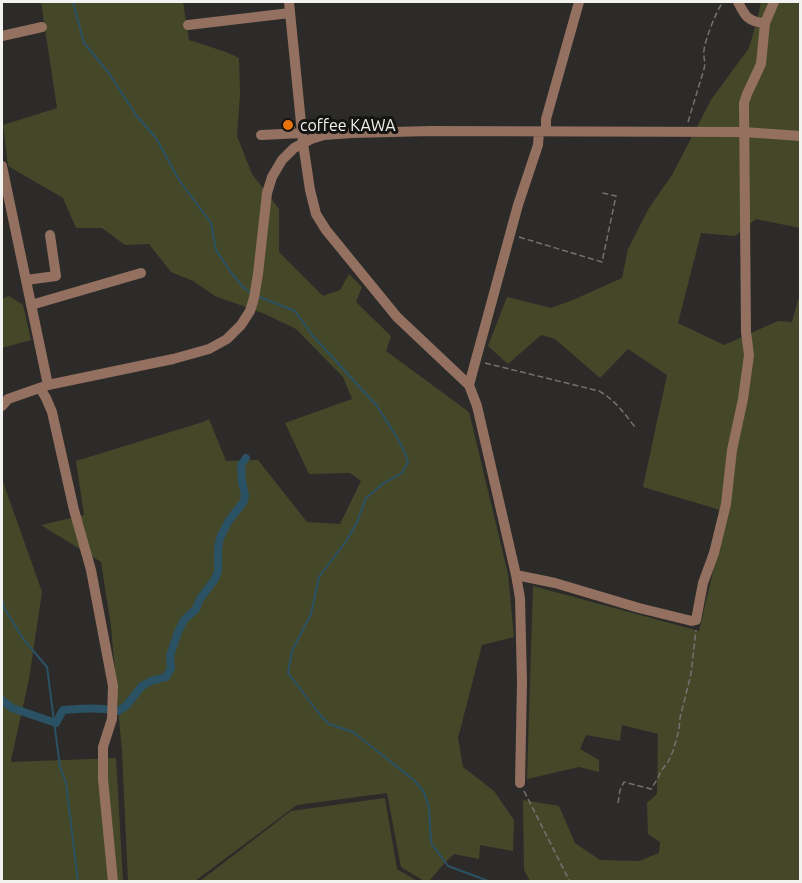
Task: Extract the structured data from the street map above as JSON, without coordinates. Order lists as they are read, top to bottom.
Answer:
{
  "places": ["coffee KAWA"]
}
